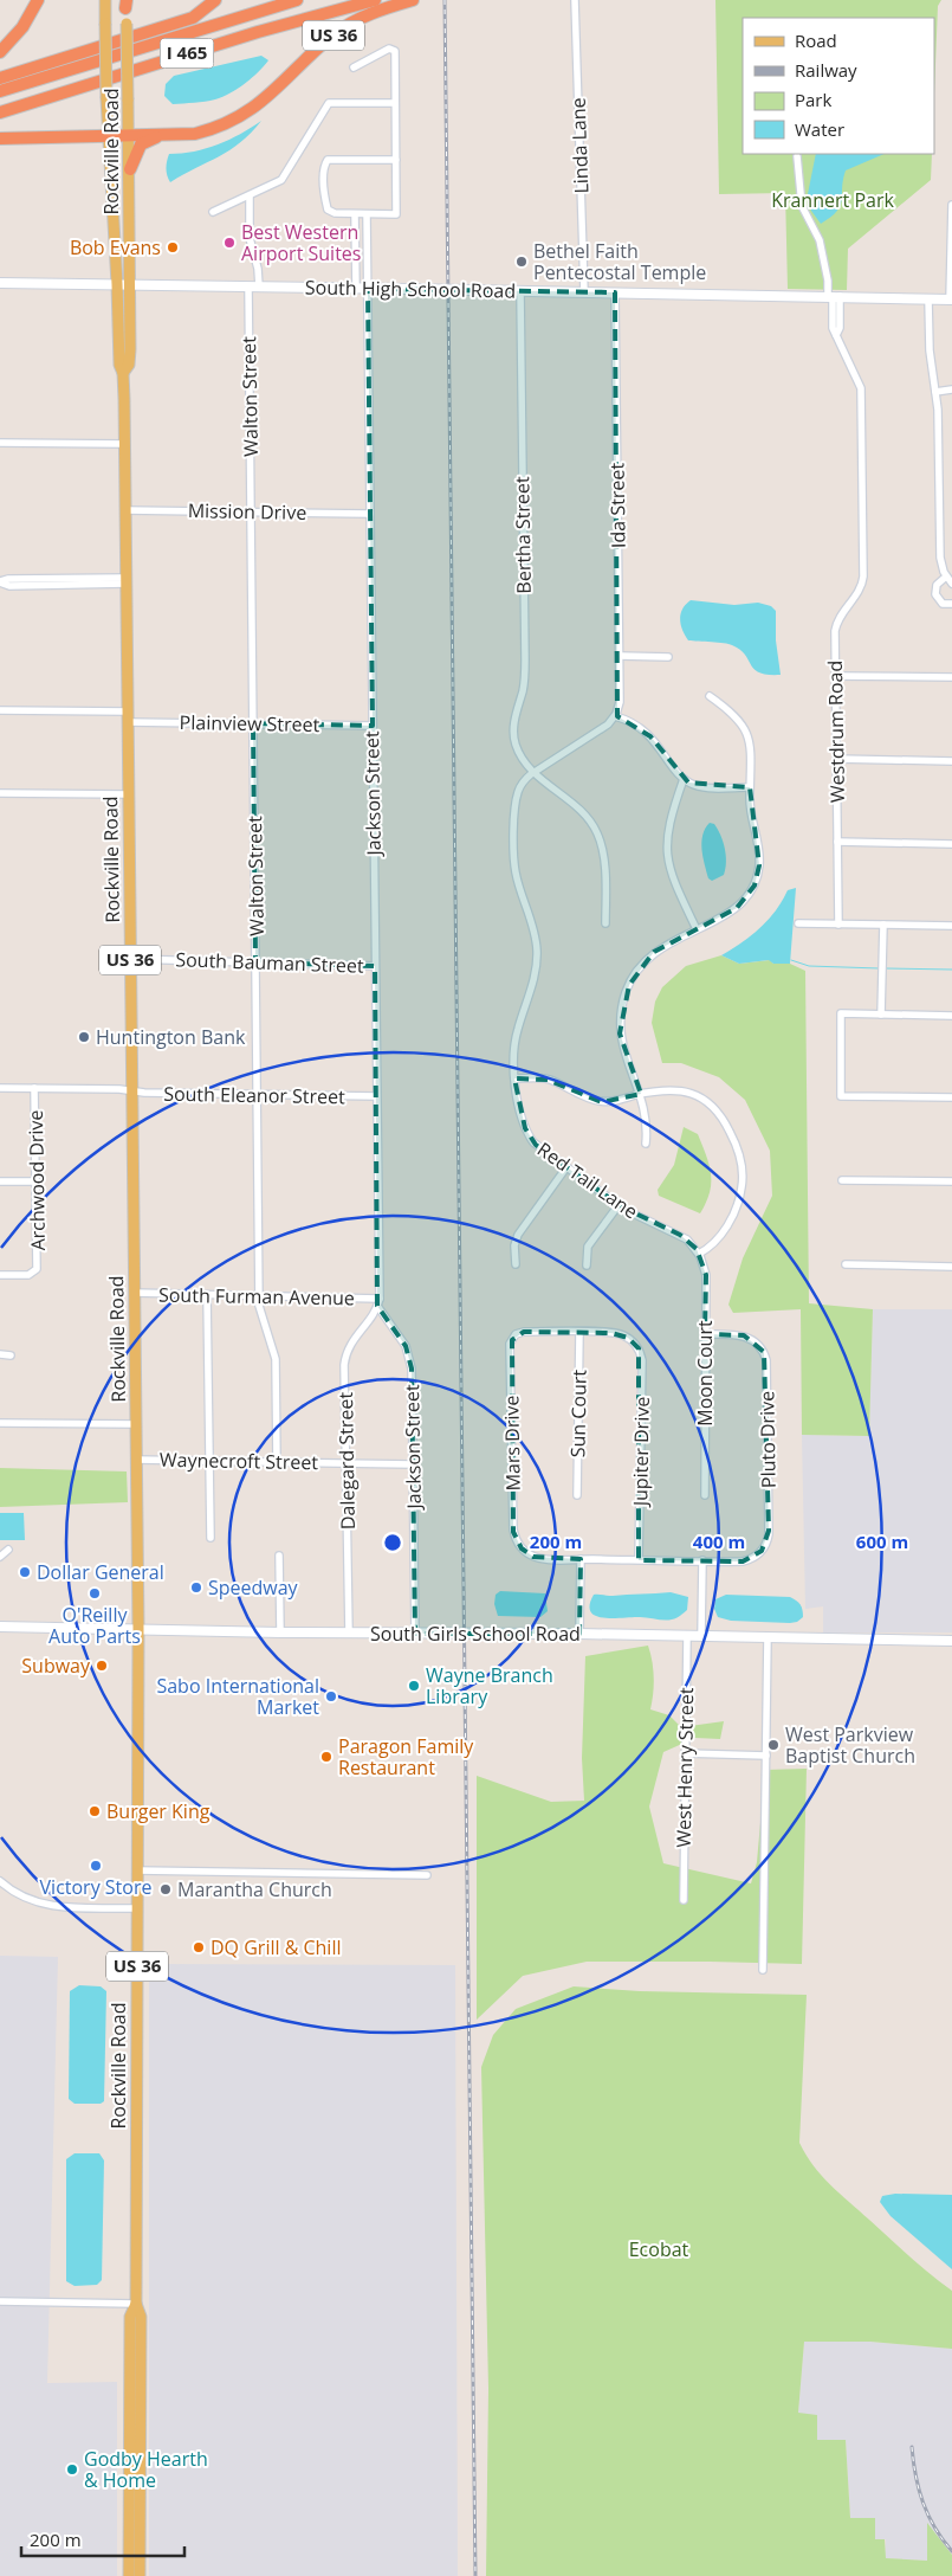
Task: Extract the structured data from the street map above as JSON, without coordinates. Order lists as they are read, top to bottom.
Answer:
{
  "streets": {
    "highway": ["US 36", "I 465"],
    "main road": ["Rockville Road", "South High School Road", "South Girls School Road"],
    "street": [
      "Linda Lane",
      "Walton Street",
      "Ida Street",
      "Mission Drive",
      "Bertha Street",
      "Plainview Street",
      "Westdrum Road",
      "Jackson Street",
      "South Bauman Street",
      "South Eleanor Street",
      "Archwood Drive",
      "Red Tail Lane",
      "South Furman Avenue",
      "Moon Court",
      "Sun Court",
      "Pluto Drive",
      "Mars Drive",
      "Jupiter Drive",
      "Waynecroft Street",
      "Dalegard Street",
      "West Henry Street"
    ]
  },
  "crossings": [
    ["US 36", "Rockville Road"],
    ["Linda Lane", "South High School Road"],
    ["Rockville Road", "South High School Road"],
    ["Rockville Road", "Mission Drive"],
    ["Rockville Road", "Plainview Street"],
    ["Rockville Road", "South Bauman Street"],
    ["Rockville Road", "South Eleanor Street"],
    ["Rockville Road", "South Furman Avenue"],
    ["Rockville Road", "Waynecroft Street"],
    ["Rockville Road", "South Girls School Road"],
    ["South High School Road", "Walton Street"],
    ["South High School Road", "Ida Street"],
    ["South High School Road", "Bertha Street"],
    ["South High School Road", "Westdrum Road"],
    ["South High School Road", "Jackson Street"],
    ["Walton Street", "Mission Drive"],
    ["Walton Street", "Plainview Street"],
    ["Walton Street", "South Bauman Street"],
    ["Walton Street", "South Eleanor Street"],
    ["Walton Street", "South Furman Avenue"],
    ["Walton Street", "Waynecroft Street"],
    ["Mission Drive", "Jackson Street"],
    ["Bertha Street", "Red Tail Lane"],
    ["Plainview Street", "Jackson Street"],
    ["Jackson Street", "South Bauman Street"],
    ["Jackson Street", "South Eleanor Street"],
    ["Jackson Street", "South Furman Avenue"],
    ["Jackson Street", "Waynecroft Street"],
    ["Jackson Street", "Dalegard Street"],
    ["Jackson Street", "South Girls School Road"],
    ["South Eleanor Street", "Archwood Drive"],
    ["Red Tail Lane", "Moon Court"],
    ["South Furman Avenue", "Dalegard Street"],
    ["Moon Court", "Pluto Drive"],
    ["Sun Court", "Mars Drive"],
    ["Sun Court", "Jupiter Drive"],
    ["Mars Drive", "Jupiter Drive"],
    ["Waynecroft Street", "Dalegard Street"],
    ["Dalegard Street", "South Girls School Road"],
    ["South Girls School Road", "West Henry Street"]
  ],
  "parks": ["Krannert Park", "Ecobat"],
  "places": [
    "Best Western Airport Suites",
    "Bob Evans",
    "Bethel Faith Pentecostal Temple",
    "Huntington Bank",
    "Dollar General",
    "Speedway",
    "O'Reilly Auto Parts",
    "Subway",
    "Wayne Branch Library",
    "Sabo International Market",
    "West Parkview Baptist Church",
    "Paragon Family Restaurant",
    "Burger King",
    "Victory Store",
    "Marantha Church",
    "DQ Grill & Chill",
    "Godby Hearth & Home"
  ],
  "legend": [
    "Road",
    "Railway",
    "Park",
    "Water"
  ],
  "scale_bar": "200 m",
  "rings": ["200 m", "400 m", "600 m"]
}
